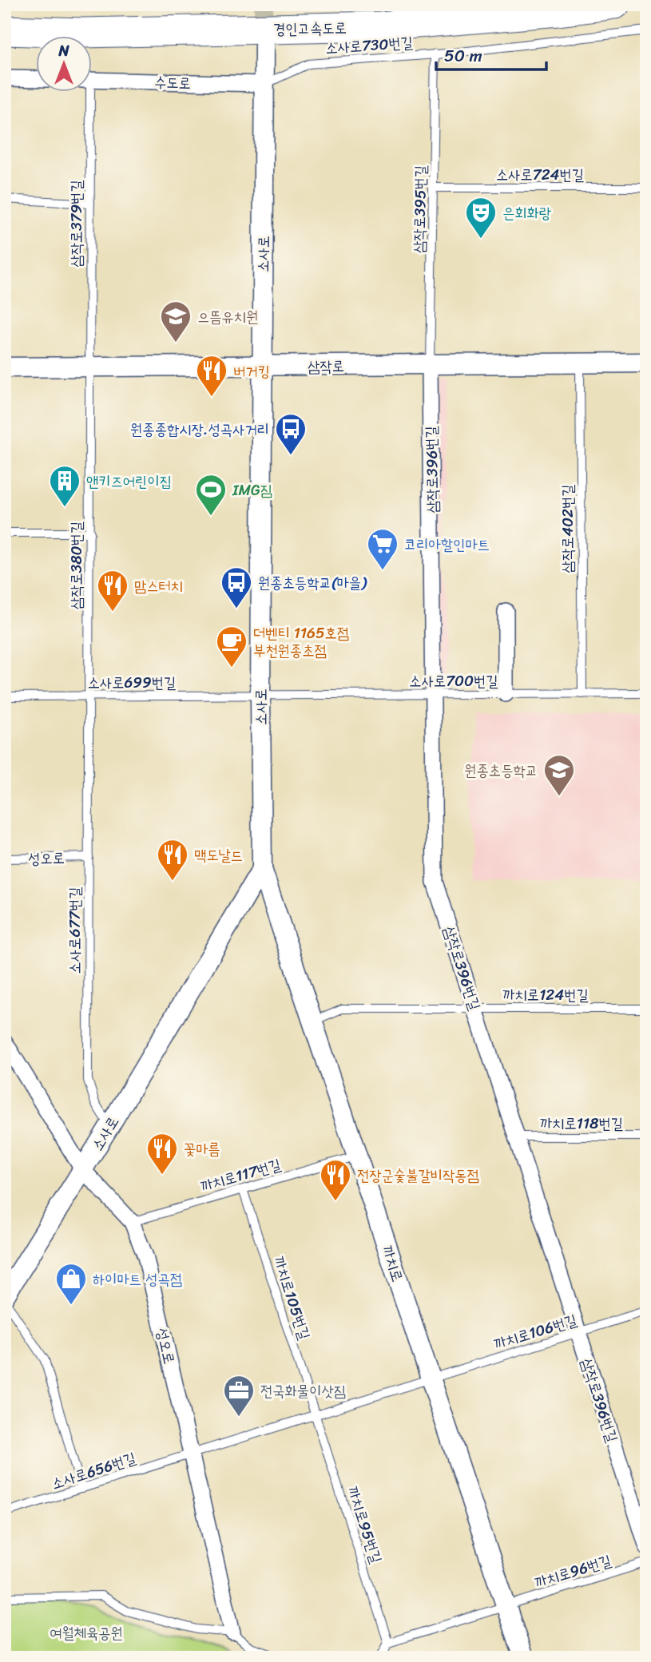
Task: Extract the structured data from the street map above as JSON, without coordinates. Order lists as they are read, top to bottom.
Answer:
{
  "streets": {
    "highway": ["경인고속도로"],
    "street": [
      "수도로",
      "소사로",
      "삼작로",
      "삼작로396번길",
      "성오로",
      "까치로"
    ],
    "lane": [
      "소사로730번길",
      "소사로724번길",
      "삼작로395번길",
      "삼작로379번길",
      "삼작로402번길",
      "삼작로380번길",
      "소사로700번길",
      "소사로699번길",
      "소사로677번길",
      "까치로124번길",
      "까치로118번길",
      "까치로117번길",
      "까치로105번길",
      "까치로106번길",
      "소사로656번길",
      "까치로95번길",
      "까치로96번길"
    ]
  },
  "crossings": [
    ["소사로730번길", "수도로"],
    ["소사로730번길", "삼작로395번길"],
    ["소사로730번길", "소사로"],
    ["수도로", "소사로"],
    ["소사로724번길", "삼작로395번길"],
    ["삼작로395번길", "삼작로"],
    ["삼작로395번길", "삼작로396번길"],
    ["삼작로379번길", "삼작로"],
    ["삼작로379번길", "삼작로380번길"],
    ["소사로", "삼작로"],
    ["소사로", "소사로700번길"],
    ["소사로", "소사로699번길"],
    ["소사로", "성오로"],
    ["소사로", "소사로677번길"],
    ["소사로", "까치로"],
    ["소사로", "소사로656번길"],
    ["삼작로", "삼작로396번길"],
    ["삼작로", "삼작로402번길"],
    ["삼작로", "삼작로380번길"],
    ["삼작로396번길", "소사로700번길"],
    ["삼작로396번길", "까치로124번길"],
    ["삼작로396번길", "까치로118번길"],
    ["삼작로396번길", "까치로106번길"],
    ["삼작로402번길", "소사로700번길"],
    ["삼작로380번길", "소사로699번길"],
    ["삼작로380번길", "소사로677번길"],
    ["소사로700번길", "소사로699번길"],
    ["소사로699번길", "소사로677번길"],
    ["성오로", "소사로677번길"],
    ["성오로", "까치로117번길"],
    ["성오로", "소사로656번길"],
    ["까치로124번길", "까치로"],
    ["까치로117번길", "까치로"],
    ["까치로117번길", "까치로105번길"],
    ["까치로", "까치로106번길"],
    ["까치로", "까치로96번길"],
    ["까치로105번길", "까치로95번길"]
  ],
  "parks": ["여월체육공원"],
  "places": {
    "theatre": ["은회화랑"],
    "school or university": ["으뜸유치원", "원종초등학교"],
    "restaurant": [
      "버거킹",
      "맘스터치",
      "맥도날드",
      "꽃마름",
      "전장군숯불갈비작동점"
    ],
    "bus stop": ["원종종합시장.성곡사거리", "원종초등학교(마을)"],
    "building": ["앤키즈어린이집"],
    "sports": ["IMG짐"],
    "supermarket": ["코리아할인마트"],
    "cafe": ["더벤티 1165호점 부천원종초점"],
    "shop": ["하이마트 성곡점"],
    "office": ["전국화물이삿짐"]
  },
  "scale_bar": "50 m",
  "north": "top"
}
